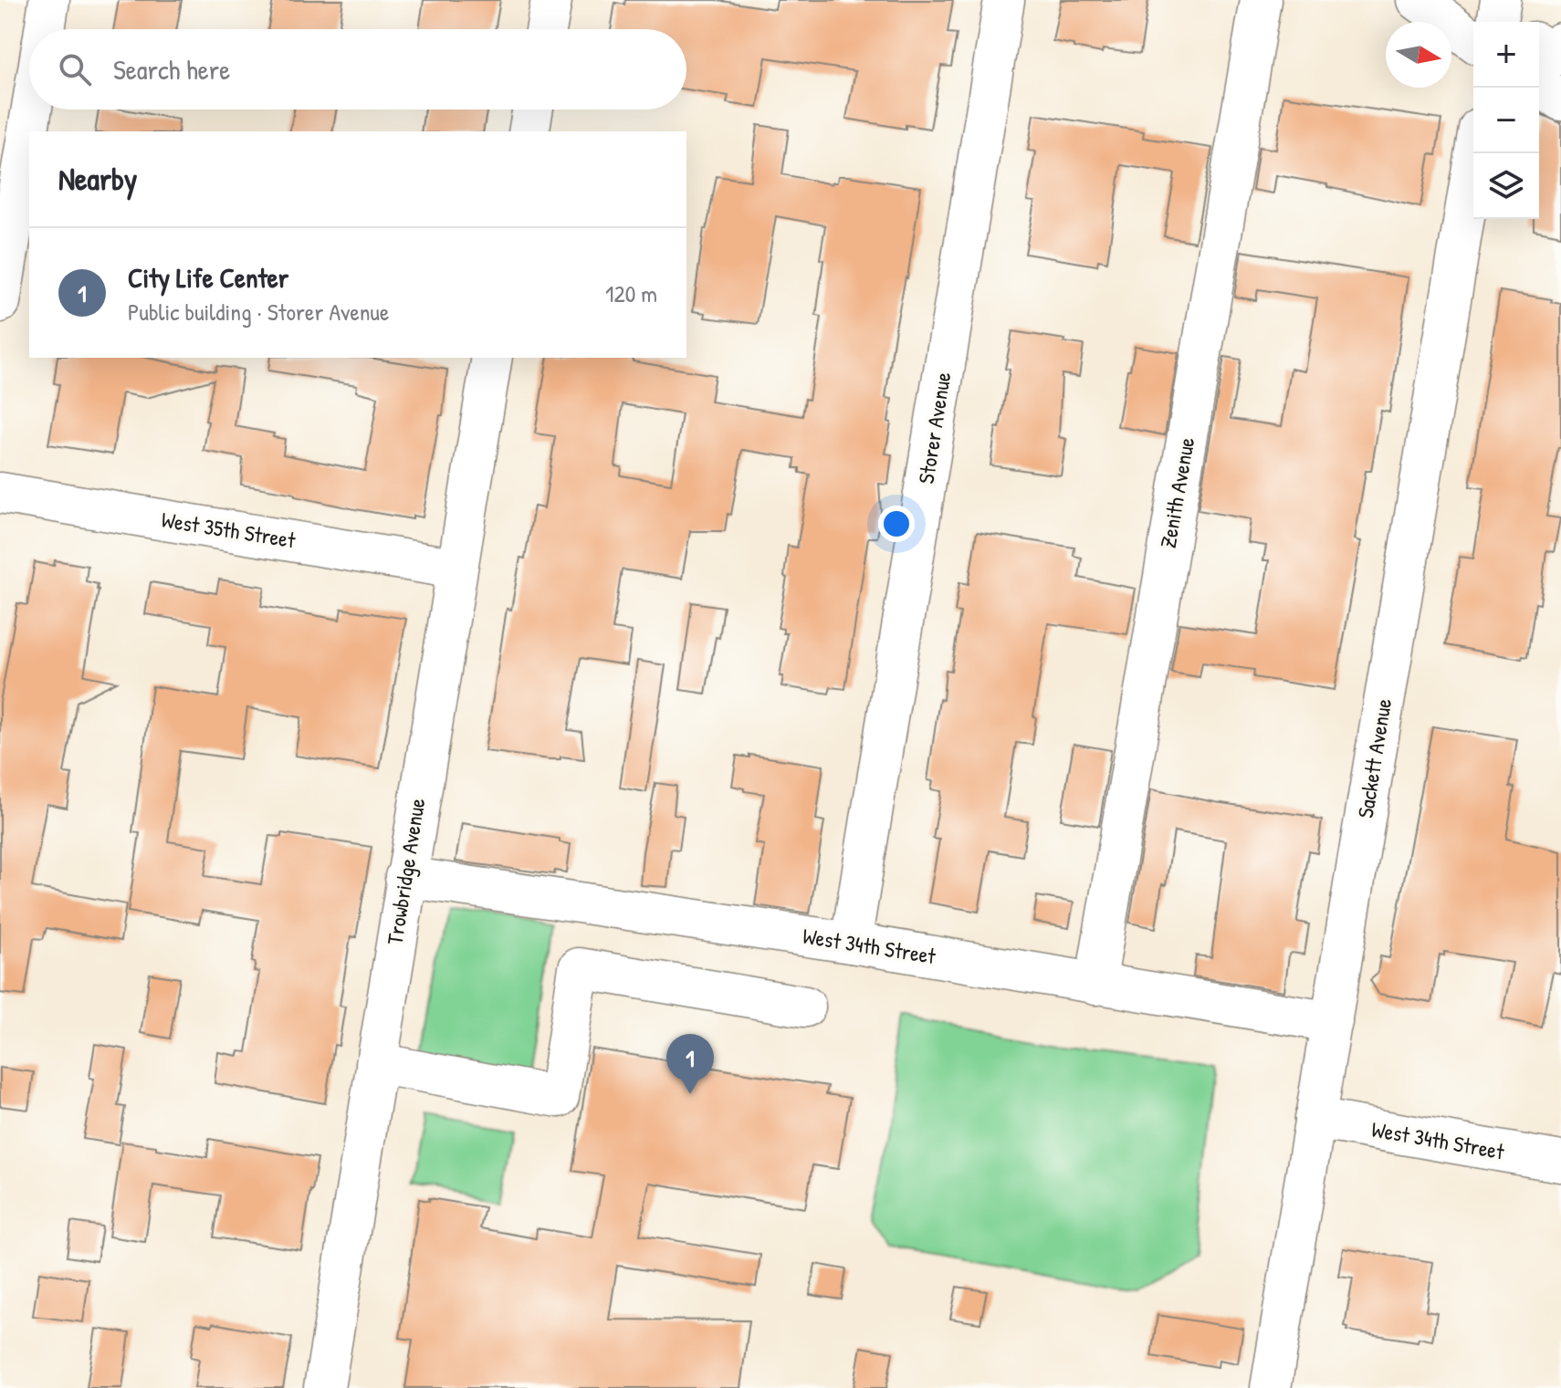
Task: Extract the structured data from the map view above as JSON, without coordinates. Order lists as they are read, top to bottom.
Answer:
{
  "streets": {
    "street": [
      "Storer Avenue",
      "Zenith Avenue",
      "West 35th Street",
      "Sackett Avenue",
      "Trowbridge Avenue",
      "West 34th Street"
    ]
  },
  "crossings": [
    ["Storer Avenue", "West 34th Street"],
    ["Zenith Avenue", "West 34th Street"],
    ["West 35th Street", "Trowbridge Avenue"],
    ["Sackett Avenue", "West 34th Street"],
    ["Trowbridge Avenue", "West 34th Street"]
  ],
  "north": "right",
  "page": {
    "map_buttons": ["+", "−"],
    "search": "Search here",
    "heading": "Nearby",
    "list": [
      {
        "mark": "1",
        "name": "City Life Center",
        "note": "Public building · Storer Avenue",
        "value": "120 m"
      }
    ],
    "pins": "1"
  }
}
